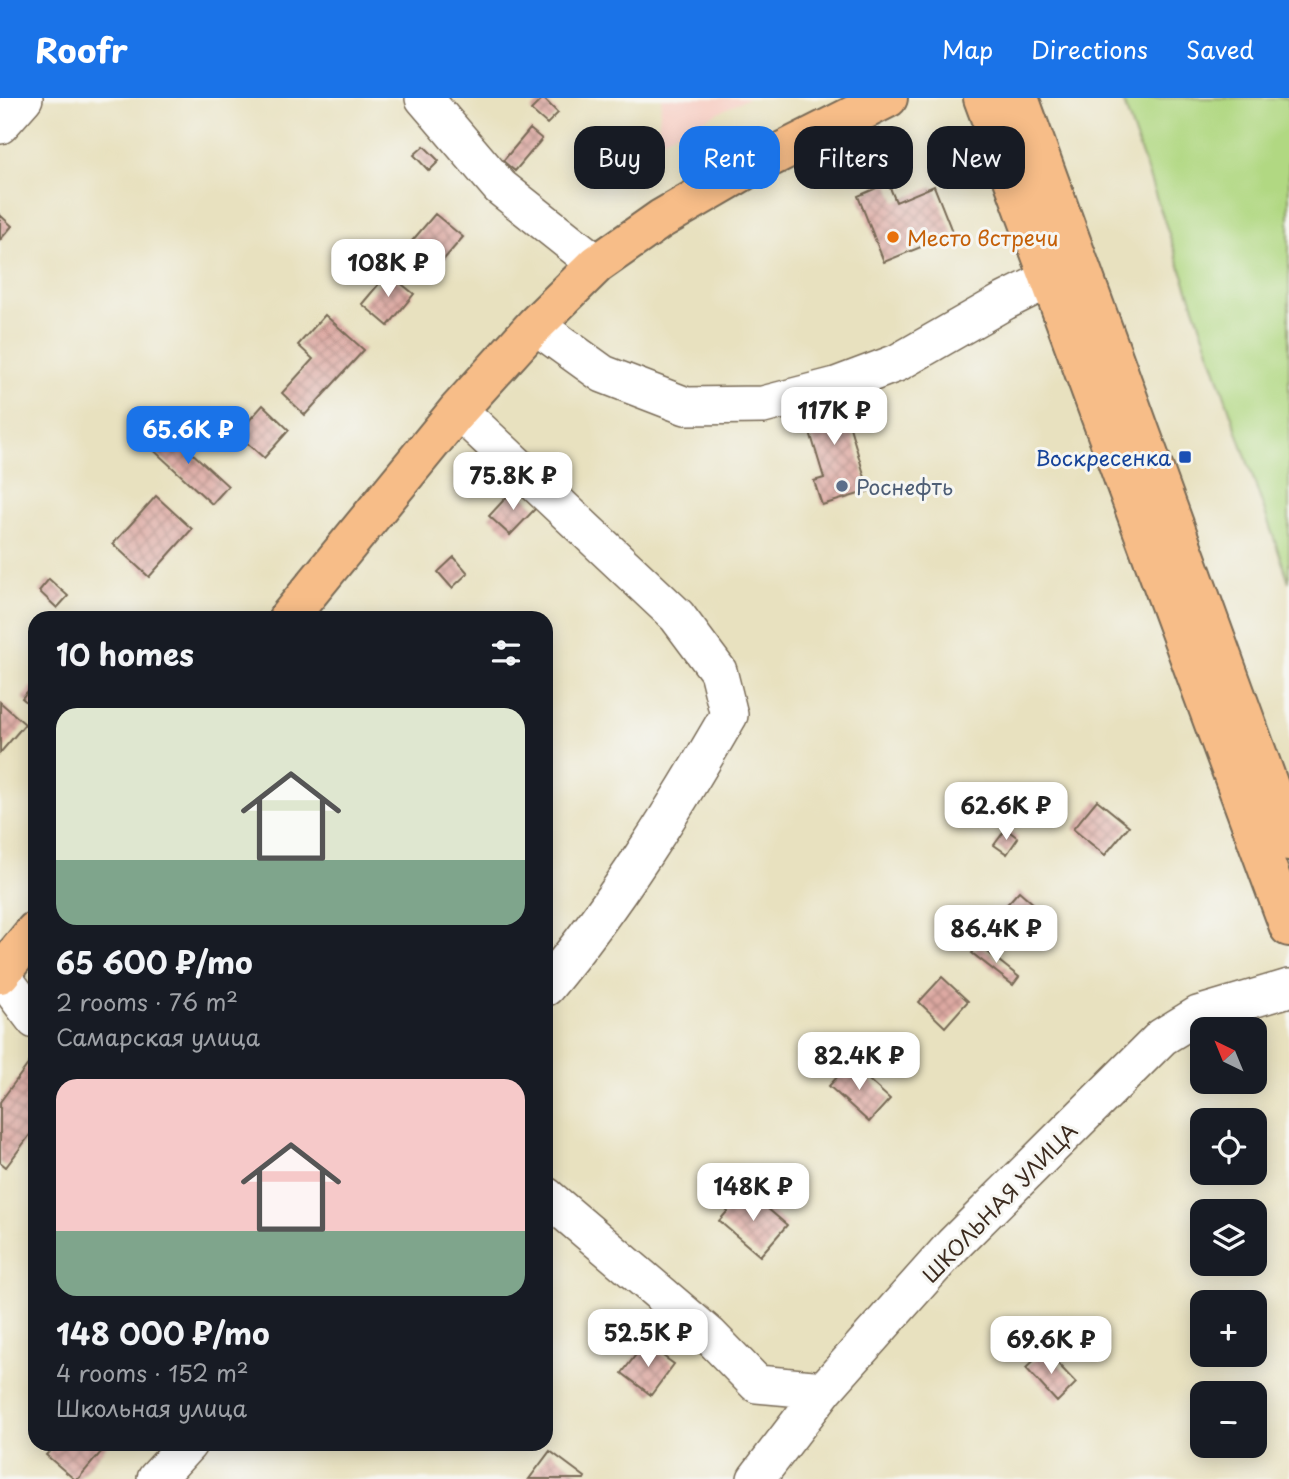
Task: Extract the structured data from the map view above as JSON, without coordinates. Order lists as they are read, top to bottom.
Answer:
{
  "streets": {
    "street": ["ШКОЛЬНАЯ УЛИЦА"]
  },
  "places": {
    "other": ["Место встречи", "Роснефть"],
    "transit": ["Воскресенка"]
  },
  "north": "top left",
  "page": {
    "header": "Roofr",
    "nav": ["Map", "Directions", "Saved"],
    "chip": [
      "Buy",
      "Rent",
      "Filters",
      "New"
    ],
    "price": [
      "108K ₽",
      "117K ₽",
      "65.6K ₽",
      "75.8K ₽",
      "62.6K ₽",
      "86.4K ₽",
      "82.4K ₽",
      "148K ₽",
      "52.5K ₽",
      "69.6K ₽"
    ],
    "heading": "10 homes",
    "list": [
      {
        "name": "65 600 ₽/mo",
        "note": "2 rooms · 76 m² · Самарская улица"
      },
      {
        "name": "148 000 ₽/mo",
        "note": "4 rooms · 152 m² · Школьная улица"
      }
    ],
    "map_buttons": ["+", "−"]
  }
}
